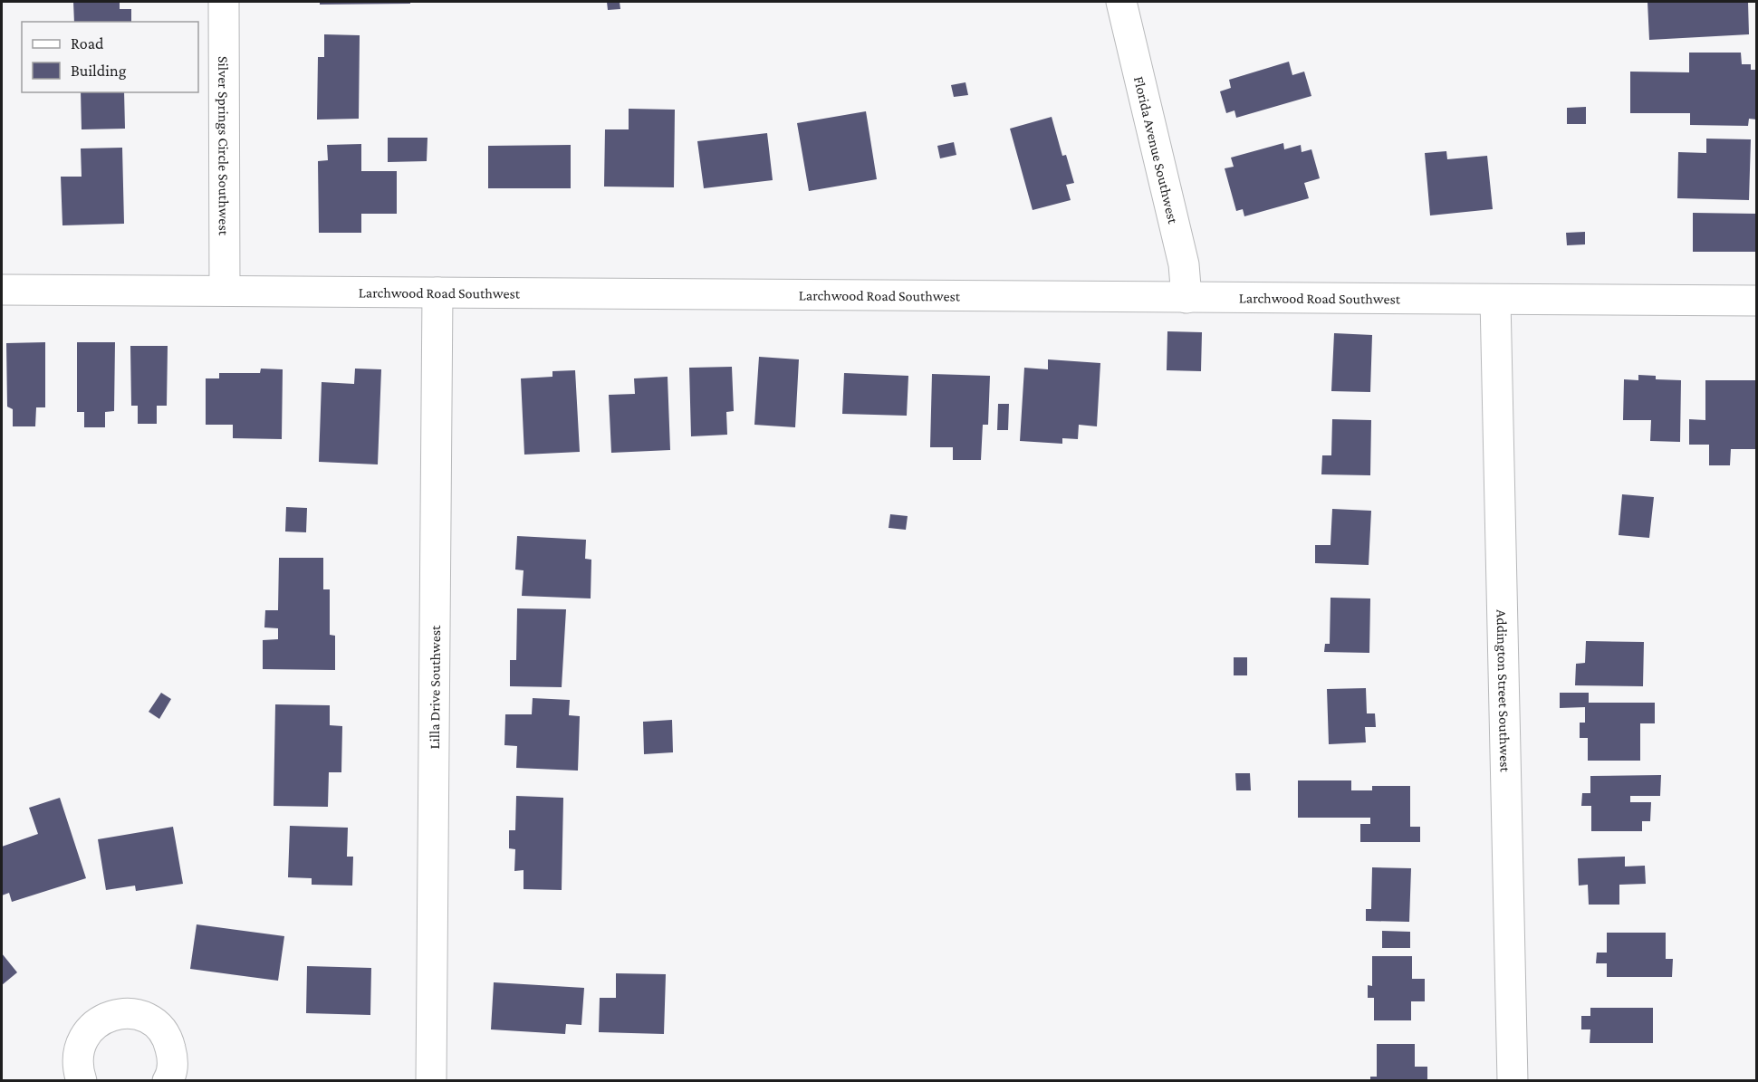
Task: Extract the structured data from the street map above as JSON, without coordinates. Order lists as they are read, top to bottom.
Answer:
{
  "streets": {
    "street": [
      "Silver Springs Circle Southwest",
      "Florida Avenue Southwest",
      "Larchwood Road Southwest",
      "Lilla Drive Southwest",
      "Addington Street Southwest"
    ]
  },
  "crossings": [
    ["Silver Springs Circle Southwest", "Larchwood Road Southwest"],
    ["Florida Avenue Southwest", "Larchwood Road Southwest"],
    ["Larchwood Road Southwest", "Lilla Drive Southwest"],
    ["Larchwood Road Southwest", "Addington Street Southwest"]
  ],
  "legend": ["Road", "Building"]
}
